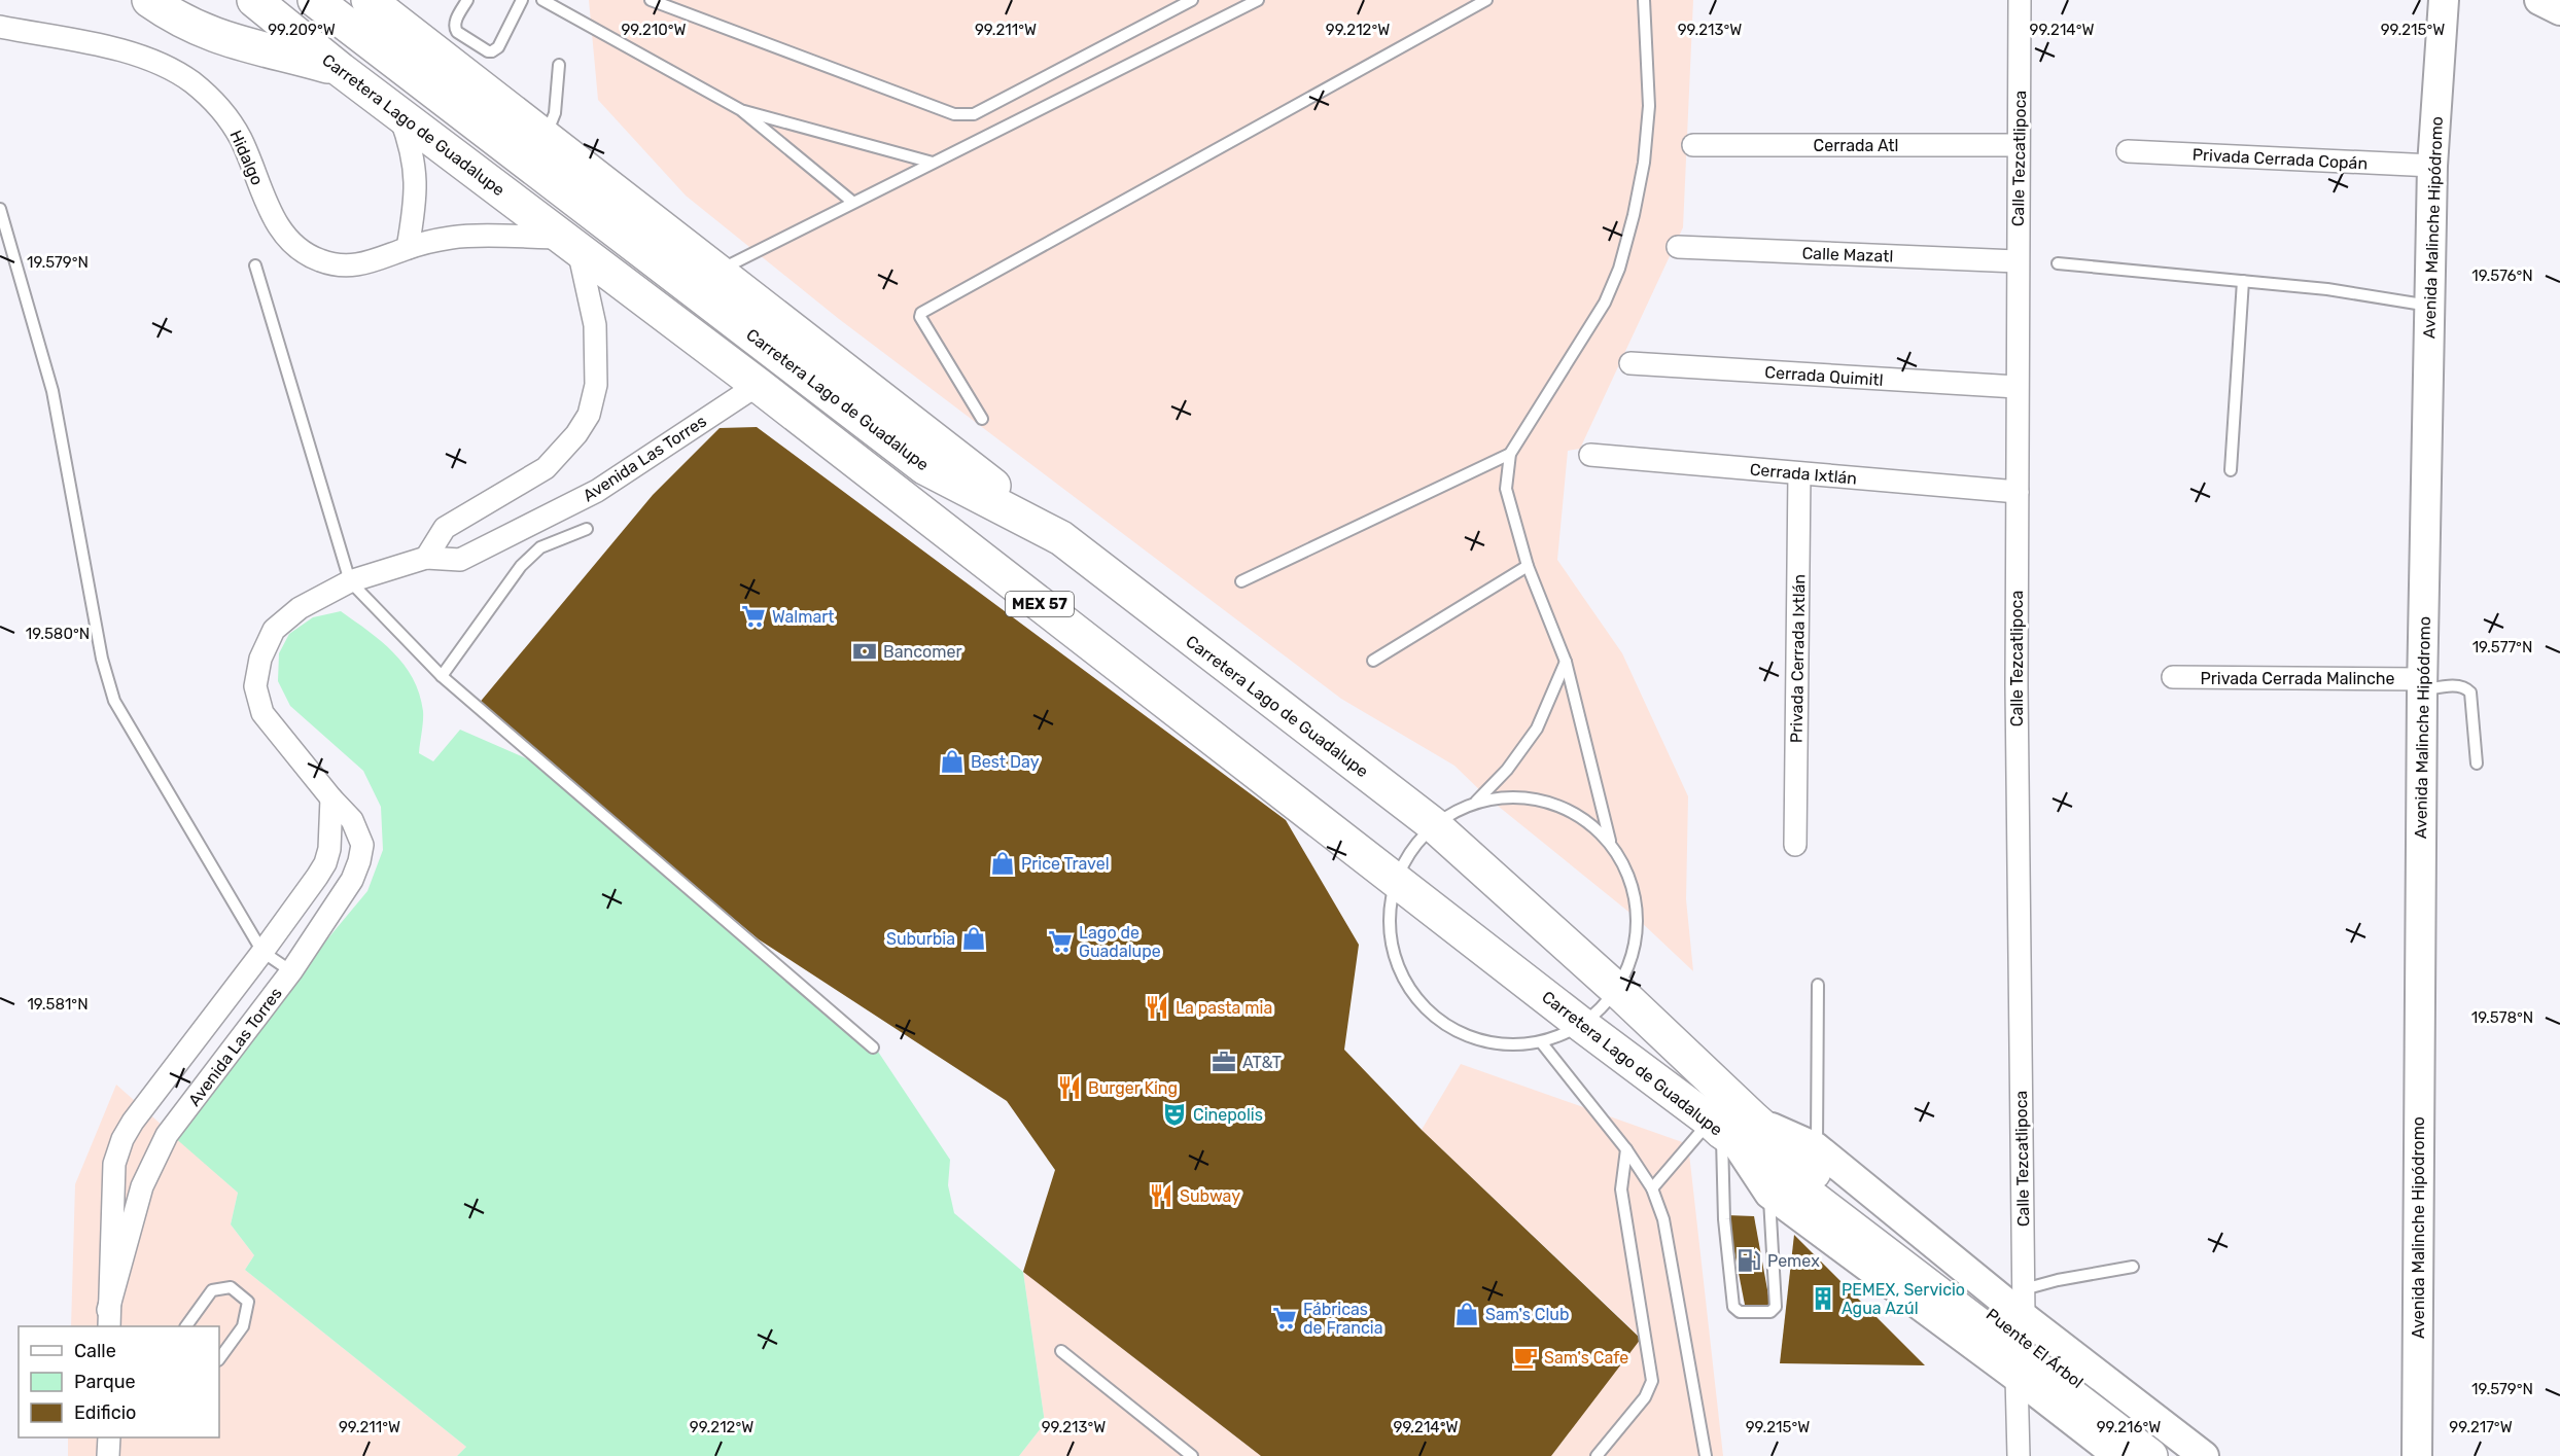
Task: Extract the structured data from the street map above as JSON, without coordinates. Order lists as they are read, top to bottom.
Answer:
{
  "streets": {
    "main road": ["Carretera Lago de Guadalupe", "MEX 57", "Puente El Árbol"],
    "street": [
      "Cerrada Atl",
      "Hidalgo",
      "Calle Tezcatlipoca",
      "Privada Cerrada Copán",
      "Avenida Malinche Hipódromo",
      "Calle Mazatl",
      "Cerrada Quimitl",
      "Avenida Las Torres",
      "Cerrada Ixtlán",
      "Privada Cerrada Ixtlán",
      "Privada Cerrada Malinche"
    ]
  },
  "crossings": [
    ["Carretera Lago de Guadalupe", "Hidalgo"],
    ["Carretera Lago de Guadalupe", "Calle Tezcatlipoca"],
    ["Carretera Lago de Guadalupe", "Avenida Las Torres"],
    ["Carretera Lago de Guadalupe", "Puente El Árbol"],
    ["Cerrada Atl", "Calle Tezcatlipoca"],
    ["Calle Tezcatlipoca", "Calle Mazatl"],
    ["Calle Tezcatlipoca", "Cerrada Quimitl"],
    ["Calle Tezcatlipoca", "Cerrada Ixtlán"],
    ["Privada Cerrada Copán", "Avenida Malinche Hipódromo"],
    ["Avenida Malinche Hipódromo", "Privada Cerrada Malinche"],
    ["Cerrada Ixtlán", "Privada Cerrada Ixtlán"]
  ],
  "places": {
    "supermarket": ["Walmart", "Lago de Guadalupe", "Fábricas de Francia"],
    "bank": ["Bancomer"],
    "shop": [
      "Best Day",
      "Price Travel",
      "Suburbia",
      "Sam's Club"
    ],
    "restaurant": ["La pasta mia", "Burger King", "Subway"],
    "office": ["AT&T"],
    "theatre": ["Cinepolis"],
    "fuel station": ["Pemex"],
    "building": ["PEMEX, Servicio Agua Azúl"],
    "cafe": ["Sam's Cafe"]
  },
  "legend": ["Calle", "Parque", "Edificio"],
  "coordinates": [
    "99.209°W",
    "99.210°W",
    "99.211°W",
    "99.212°W",
    "99.214°W",
    "99.213°W",
    "99.215°W",
    "19.579°N",
    "19.576°N",
    "19.580°N",
    "19.577°N",
    "19.581°N",
    "19.578°N",
    "99.216°W",
    "99.217°W"
  ]
}
